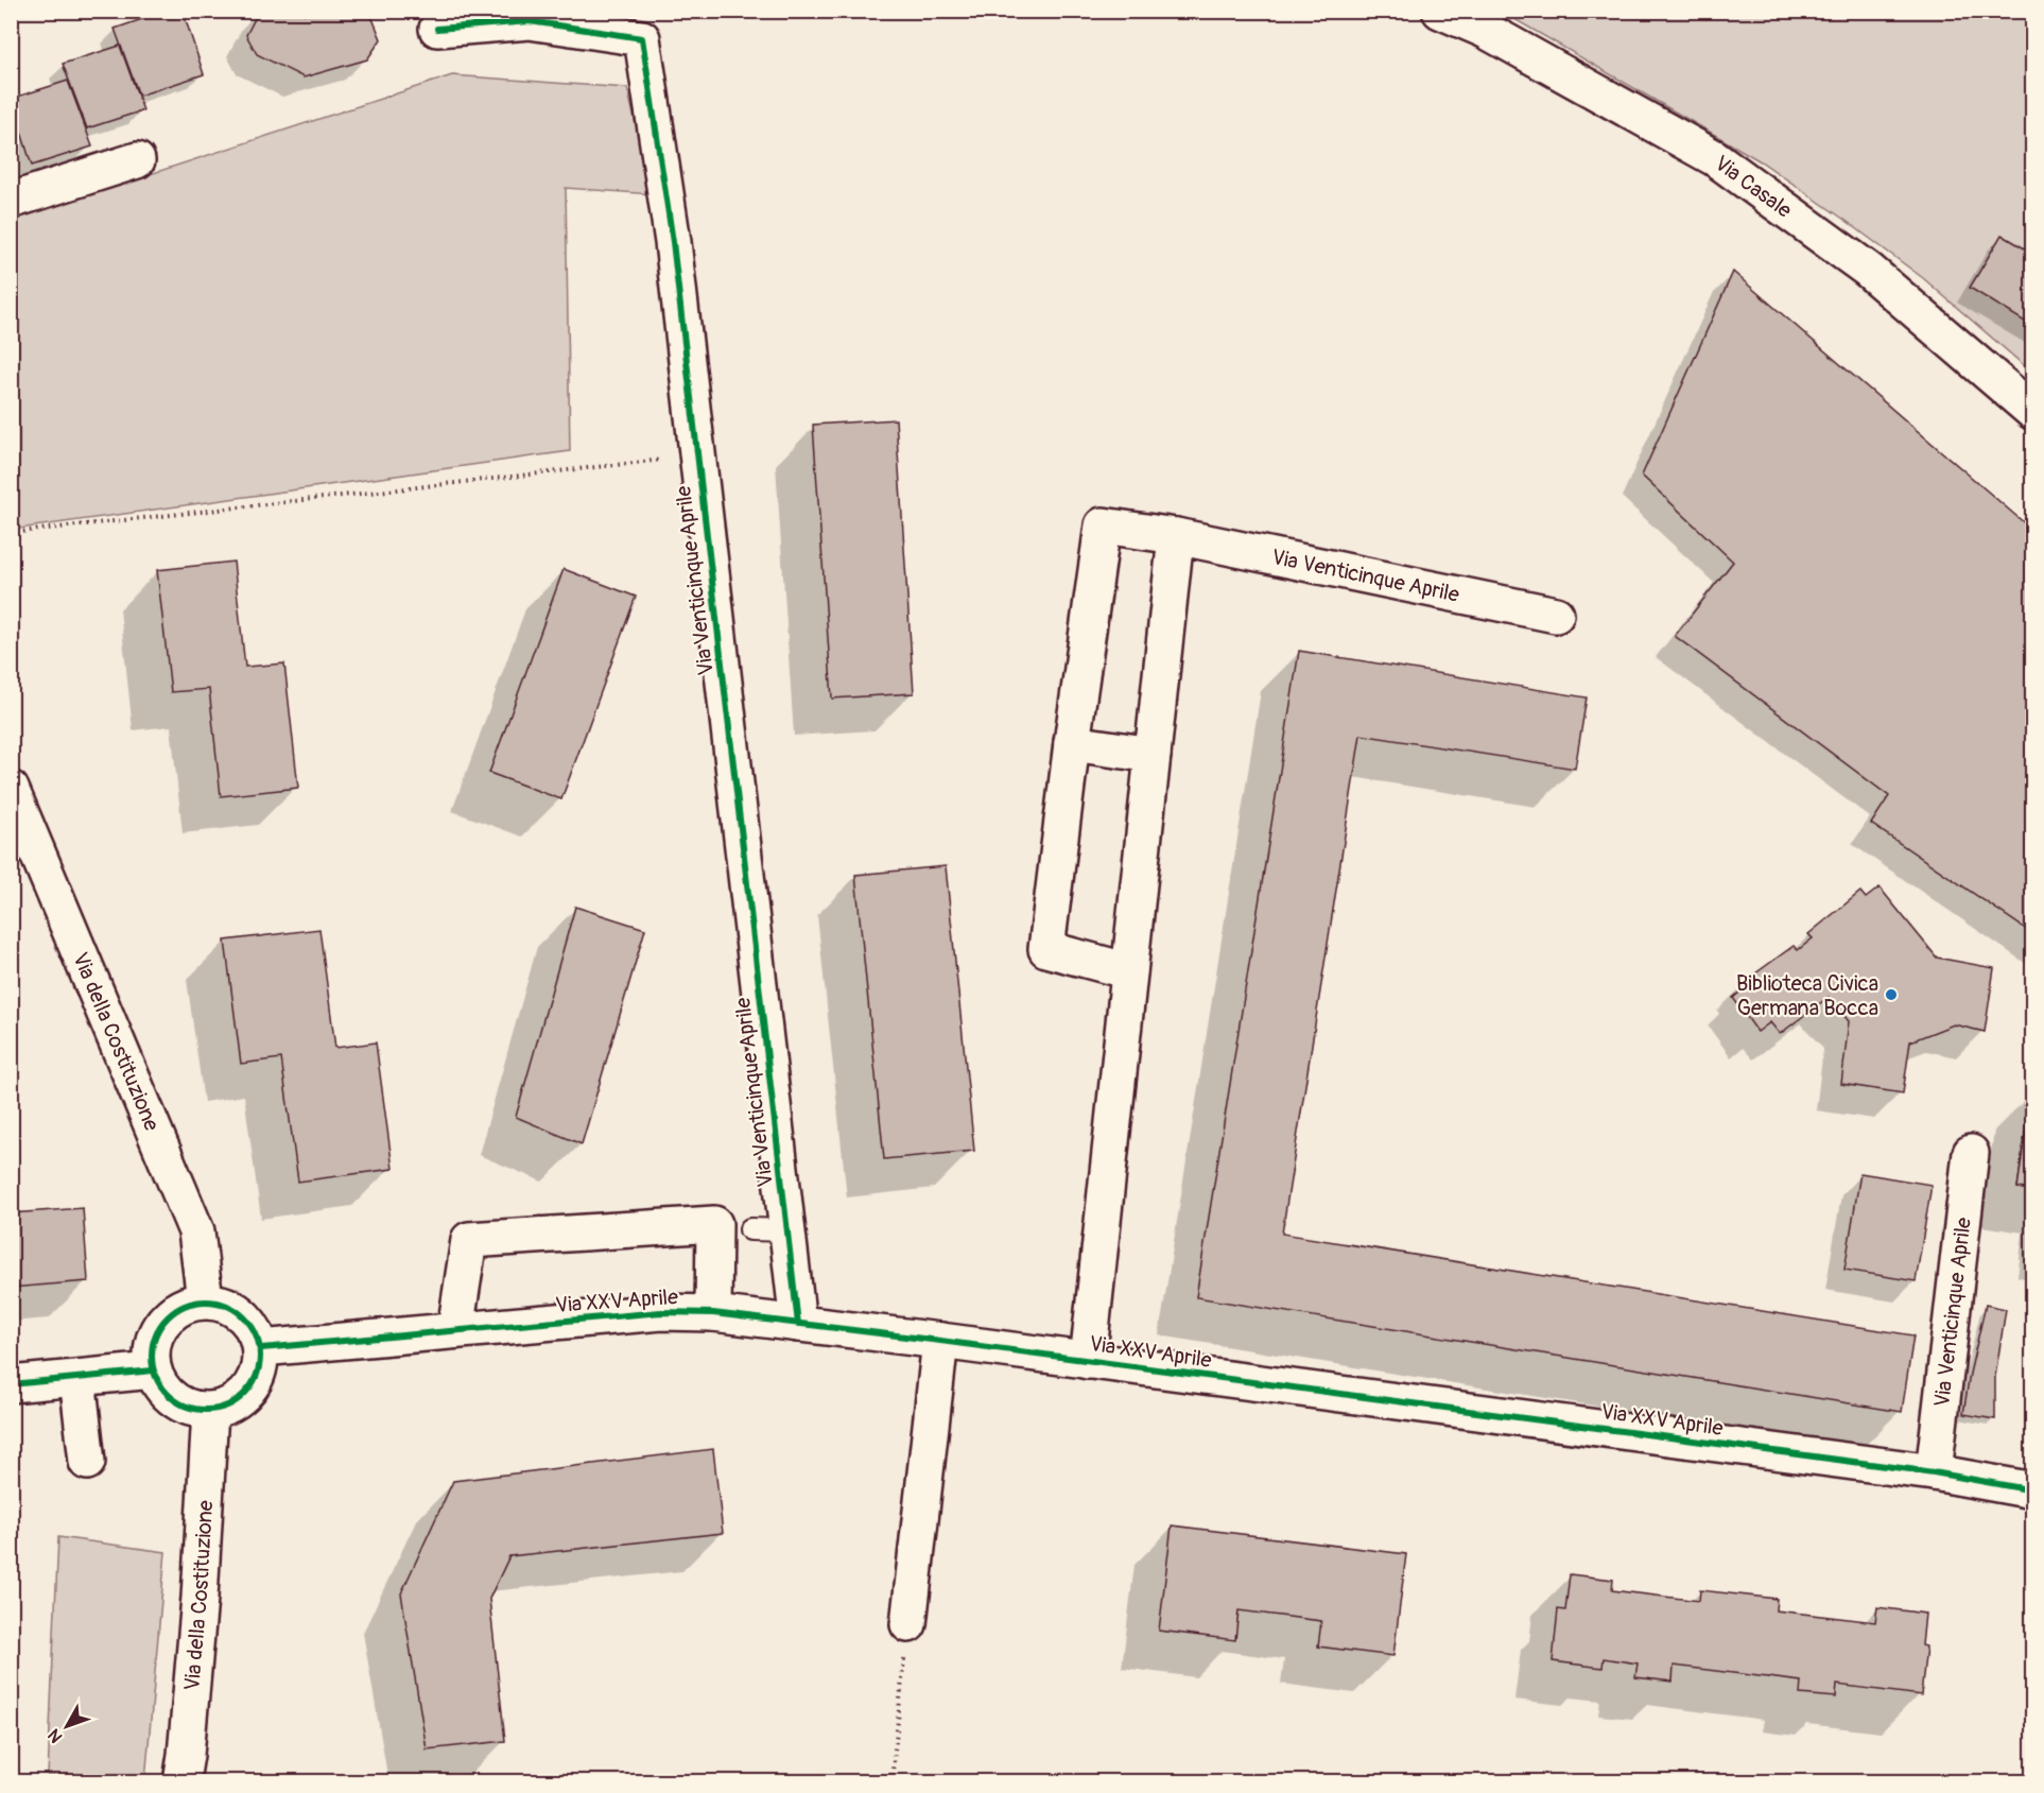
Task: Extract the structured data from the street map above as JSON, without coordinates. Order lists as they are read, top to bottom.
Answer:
{
  "streets": {
    "street": [
      "Via Casale",
      "Via Venticinque Aprile",
      "Via della Costituzione",
      "Via XXV Aprile"
    ]
  },
  "crossings": [
    ["Via Venticinque Aprile", "Via XXV Aprile"],
    ["Via della Costituzione", "Via XXV Aprile"]
  ],
  "places": ["Biblioteca Civica Germana Bocca"],
  "north": "bottom left"
}
